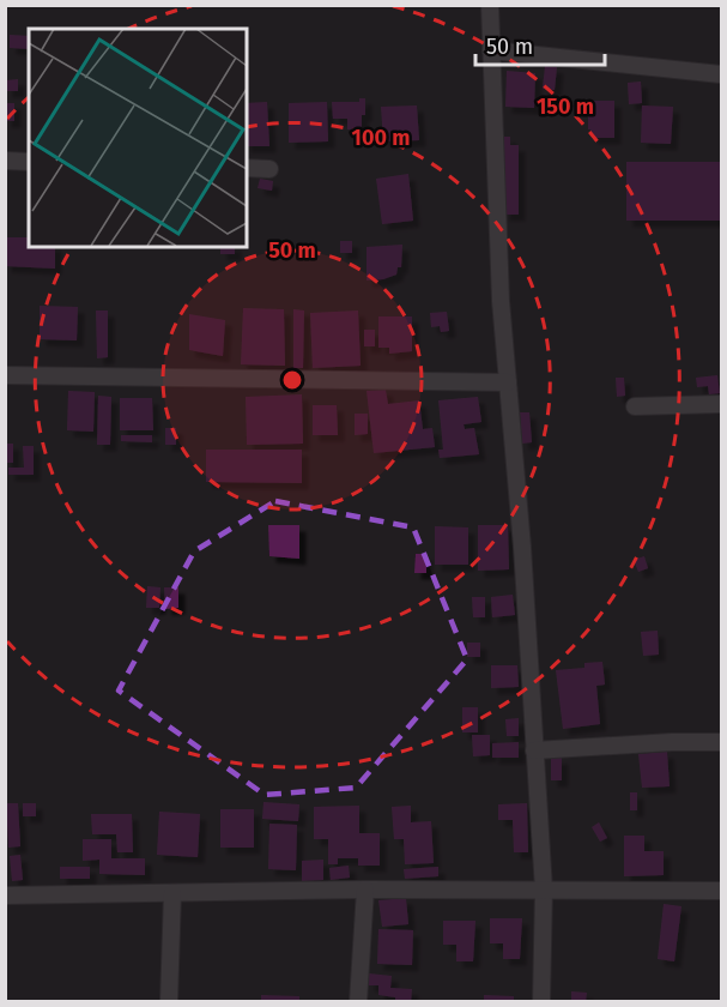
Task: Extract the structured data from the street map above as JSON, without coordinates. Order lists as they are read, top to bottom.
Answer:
{
  "scale_bar": "50 m",
  "rings": ["150 m", "100 m", "50 m"]
}
